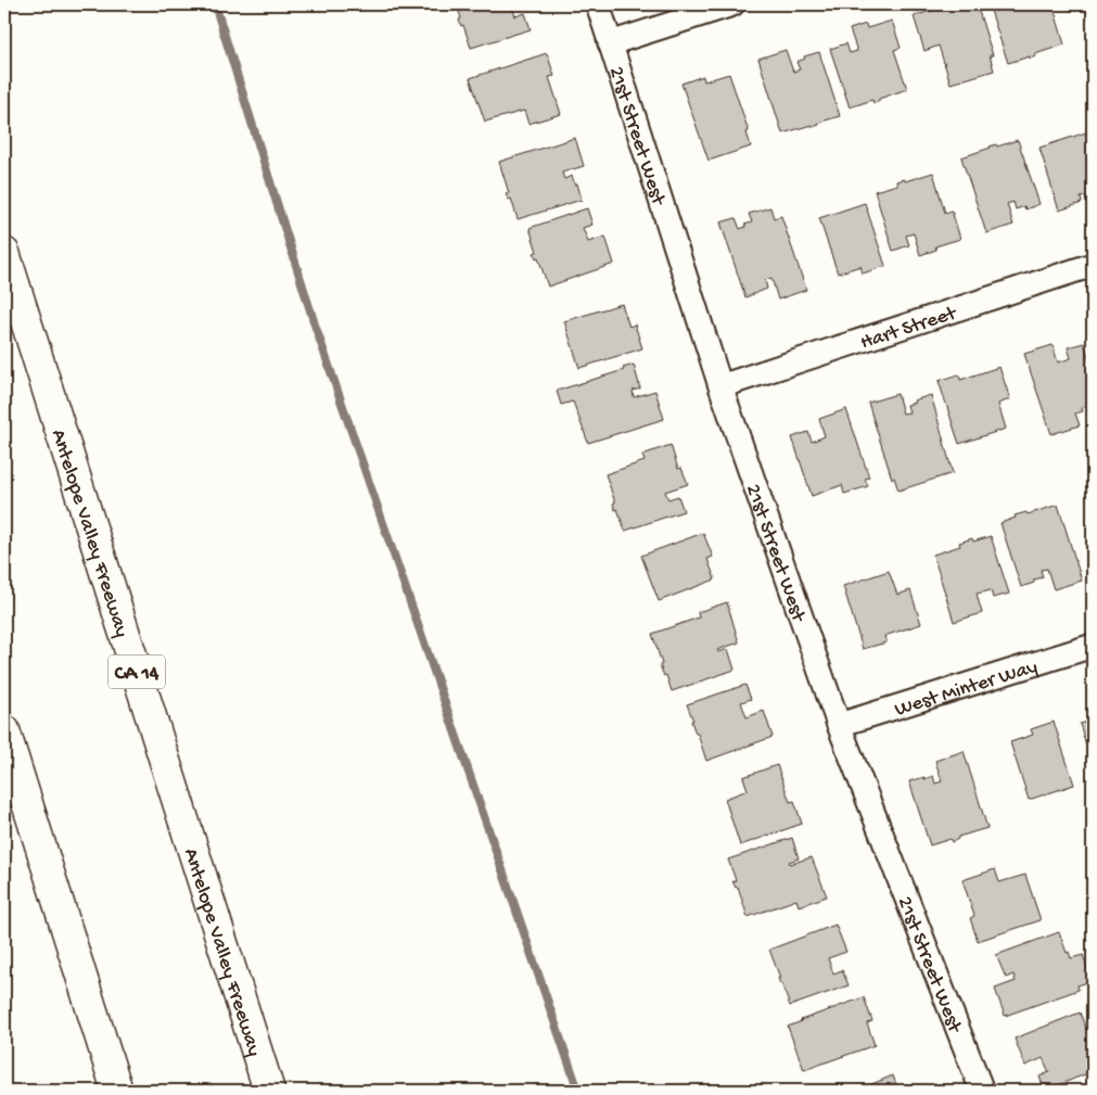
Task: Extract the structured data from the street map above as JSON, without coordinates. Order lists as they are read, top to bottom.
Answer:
{
  "streets": {
    "highway": ["Antelope Valley Freeway", "CA 14"],
    "street": ["21st Street West", "Hart Street", "West Minter Way"]
  },
  "crossings": [
    ["21st Street West", "Hart Street"],
    ["21st Street West", "West Minter Way"]
  ]
}
